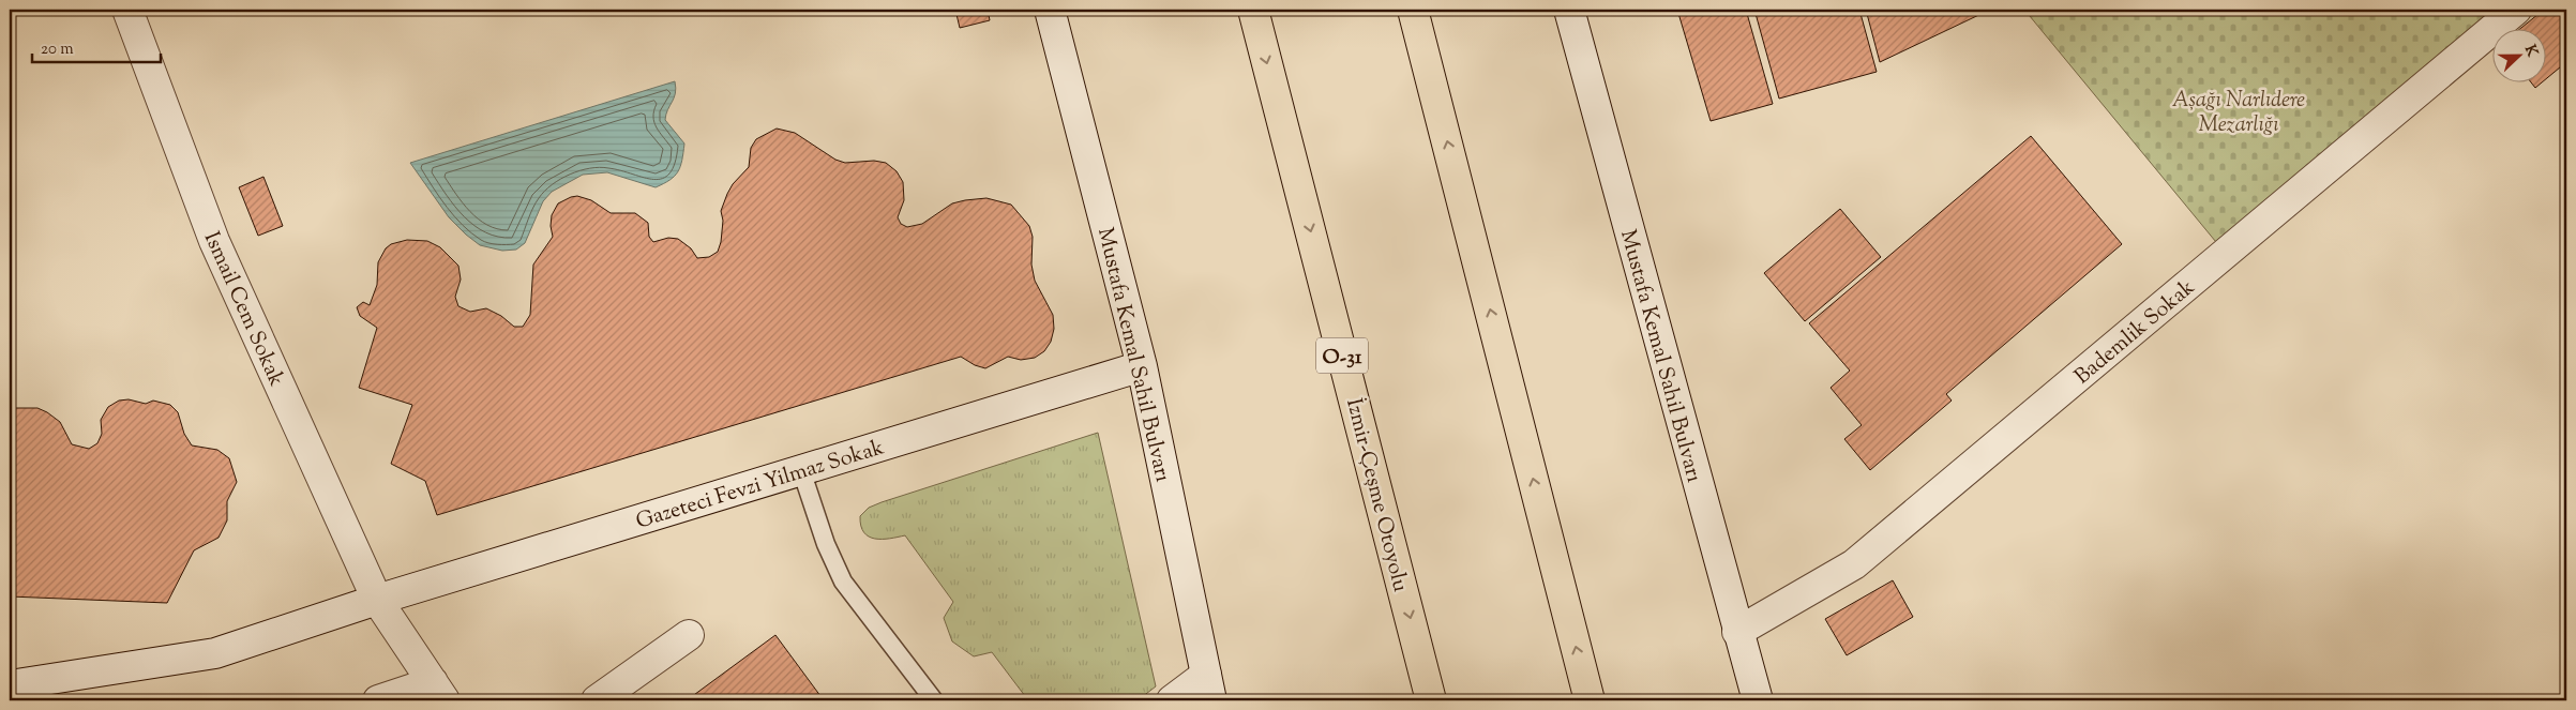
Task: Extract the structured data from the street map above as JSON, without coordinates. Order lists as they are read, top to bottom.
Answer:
{
  "streets": {
    "highway": ["O-31", "İzmir-Çeşme Otoyolu"],
    "street": [
      "Ismail Cem Sokak",
      "Bademlik Sokak",
      "Mustafa Kemal Sahil Bulvarı",
      "Gazeteci Fevzi Yilmaz Sokak"
    ]
  },
  "crossings": [
    ["Ismail Cem Sokak", "Gazeteci Fevzi Yilmaz Sokak"],
    ["Bademlik Sokak", "Mustafa Kemal Sahil Bulvarı"],
    ["Mustafa Kemal Sahil Bulvarı", "Gazeteci Fevzi Yilmaz Sokak"]
  ],
  "parks": ["Aşağı Narlıdere Mezarlığı"],
  "scale_bar": "20 m",
  "north": "right"
}
